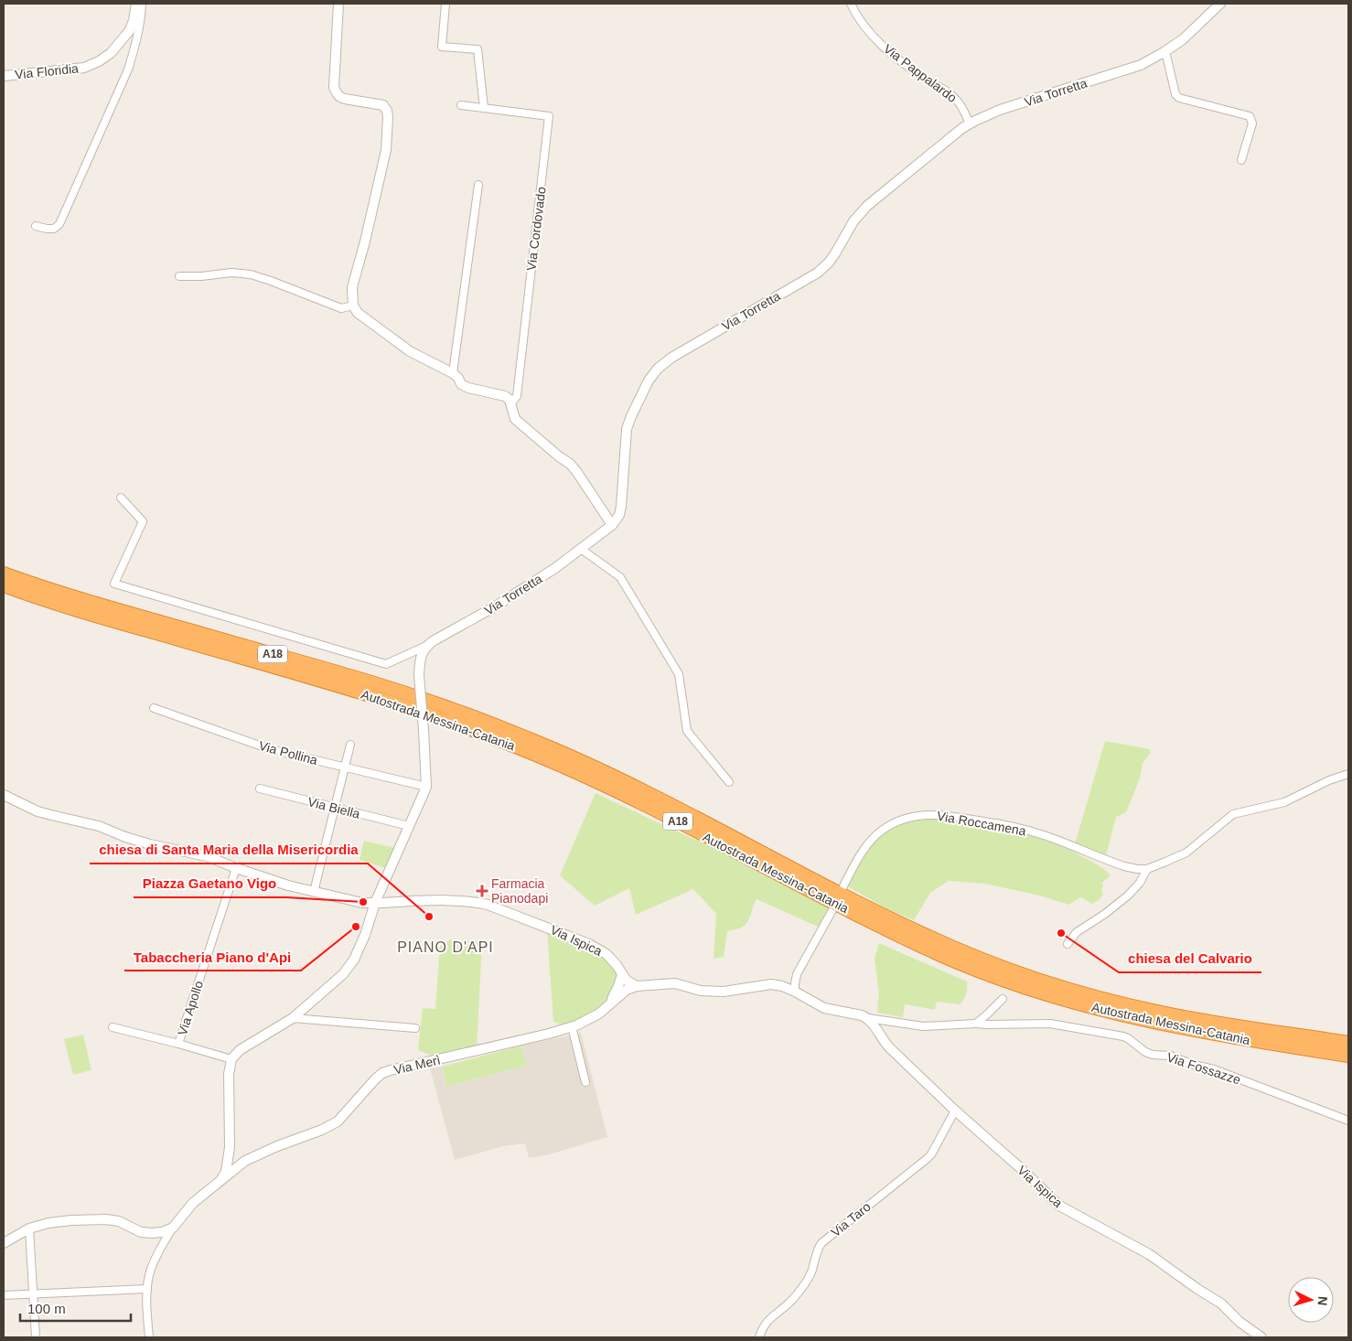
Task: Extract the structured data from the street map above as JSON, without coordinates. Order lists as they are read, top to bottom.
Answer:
{
  "streets": {
    "highway": ["A18", "Autostrada Messina-Catania"],
    "street": [
      "Via Floridia",
      "Via Pappalardo",
      "Via Torretta",
      "Via Cordovado",
      "Via Pollina",
      "Via Biella",
      "Via Roccamena",
      "Via Ispica",
      "Via Apollo",
      "Via Merì",
      "Via Fossazze",
      "Via Taro"
    ]
  },
  "crossings": [
    ["Via Pappalardo", "Via Torretta"],
    ["Via Ispica", "Via Apollo"],
    ["Via Ispica", "Via Merì"],
    ["Via Ispica", "Via Fossazze"],
    ["Via Ispica", "Via Taro"]
  ],
  "districts": ["PIANO D'API"],
  "places": {
    "health": ["Farmacia Pianodapi"],
    "other": [
      "Piazza Gaetano Vigo",
      "chiesa di Santa Maria della Misericordia",
      "Tabaccheria Piano d'Api",
      "chiesa del Calvario"
    ]
  },
  "scale_bar": "100 m",
  "north": "right"
}
